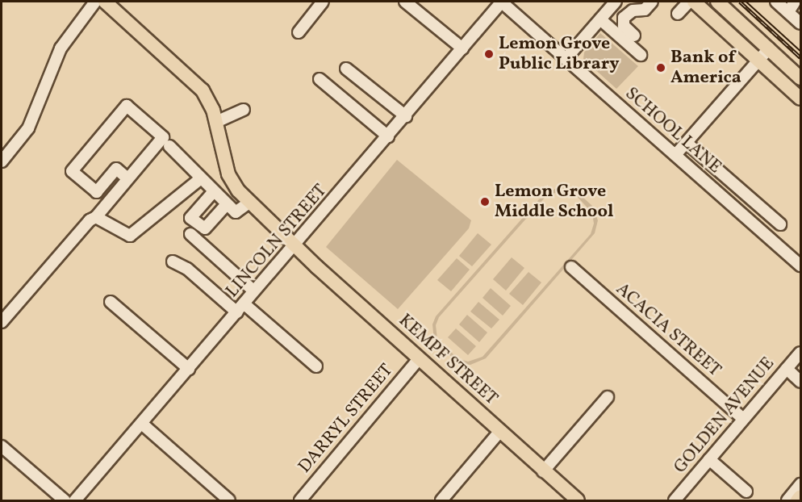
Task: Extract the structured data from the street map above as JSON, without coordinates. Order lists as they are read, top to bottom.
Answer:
{
  "streets": {
    "main road": ["KEMPF STREET"],
    "street": [
      "SCHOOL LANE",
      "LINCOLN STREET",
      "ACACIA STREET",
      "GOLDEN AVENUE",
      "DARRYL STREET"
    ]
  },
  "crossings": [
    ["SCHOOL LANE", "LINCOLN STREET"],
    ["LINCOLN STREET", "KEMPF STREET"],
    ["ACACIA STREET", "GOLDEN AVENUE"],
    ["KEMPF STREET", "DARRYL STREET"]
  ],
  "places": ["Lemon Grove Public Library", "Bank of America", "Lemon Grove Middle School"]
}
